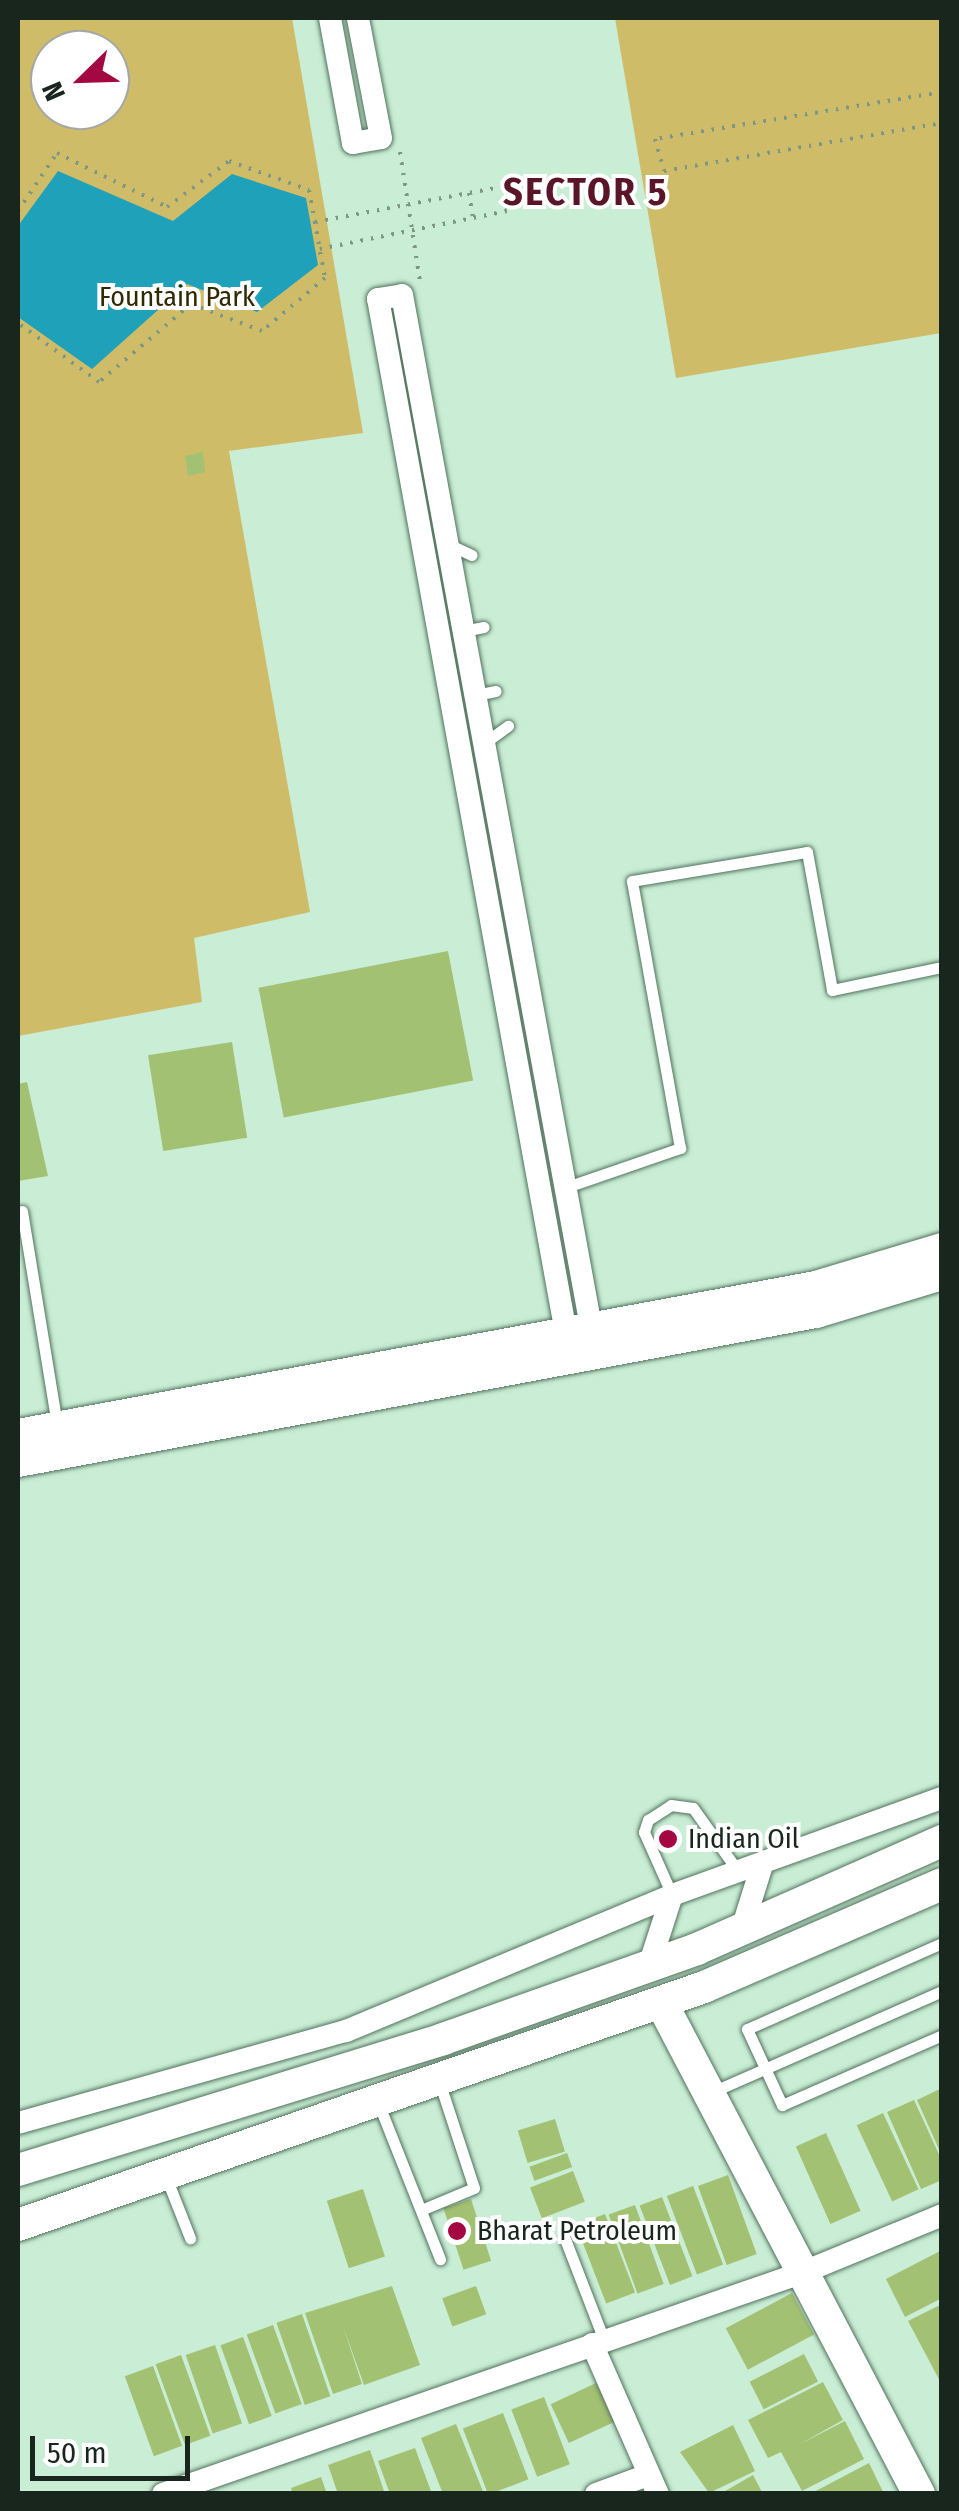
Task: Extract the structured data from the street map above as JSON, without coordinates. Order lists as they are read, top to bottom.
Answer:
{
  "districts": ["SECTOR 5"],
  "parks": ["Fountain Park"],
  "places": ["Indian Oil", "Bharat Petroleum"],
  "scale_bar": "50 m",
  "north": "bottom left"
}
